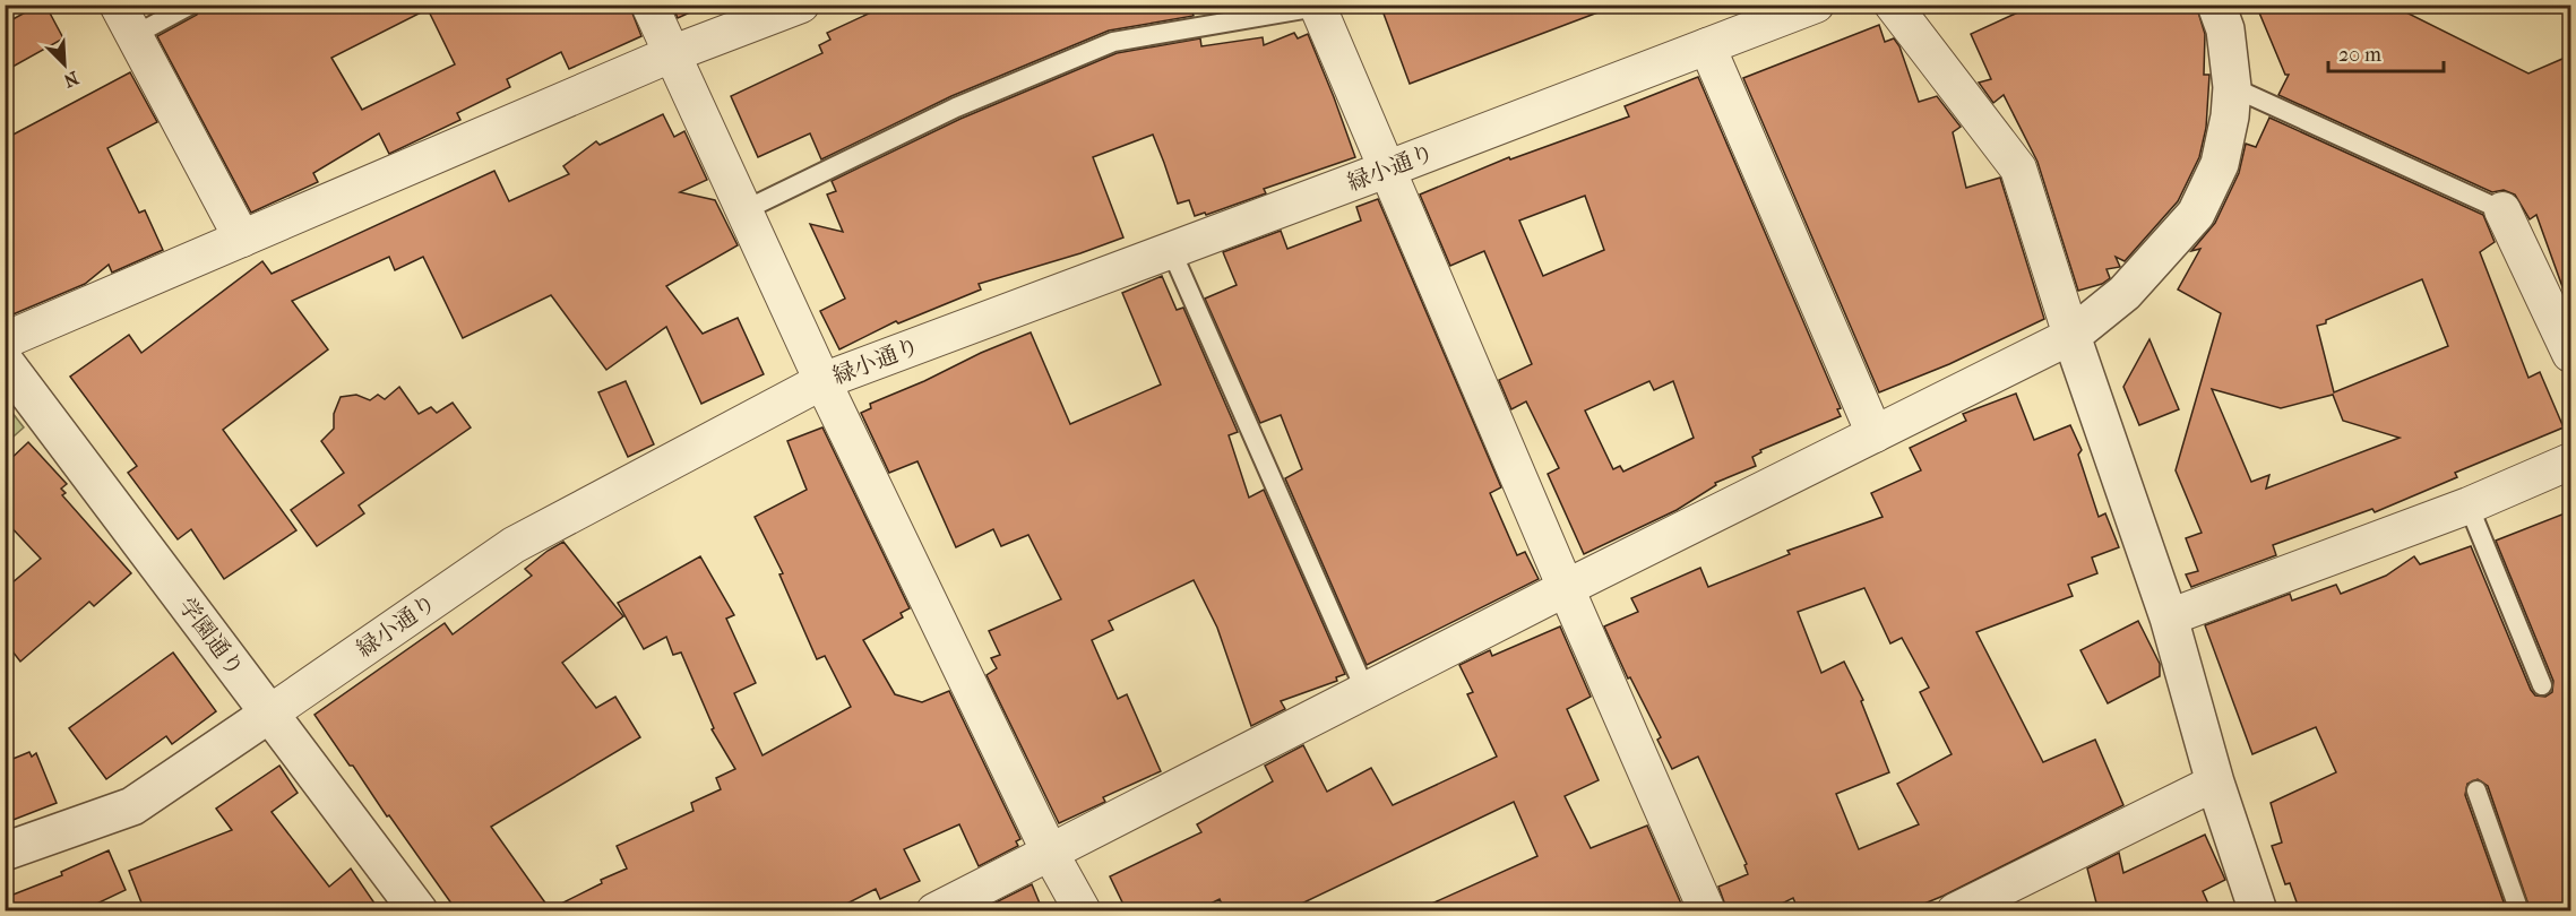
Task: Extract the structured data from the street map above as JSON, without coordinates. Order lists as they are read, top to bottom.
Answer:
{
  "streets": {
    "street": ["緑小通り", "学園通り"]
  },
  "crossings": [
    ["緑小通り", "学園通り"]
  ],
  "scale_bar": "20 m",
  "north": "bottom right"
}
